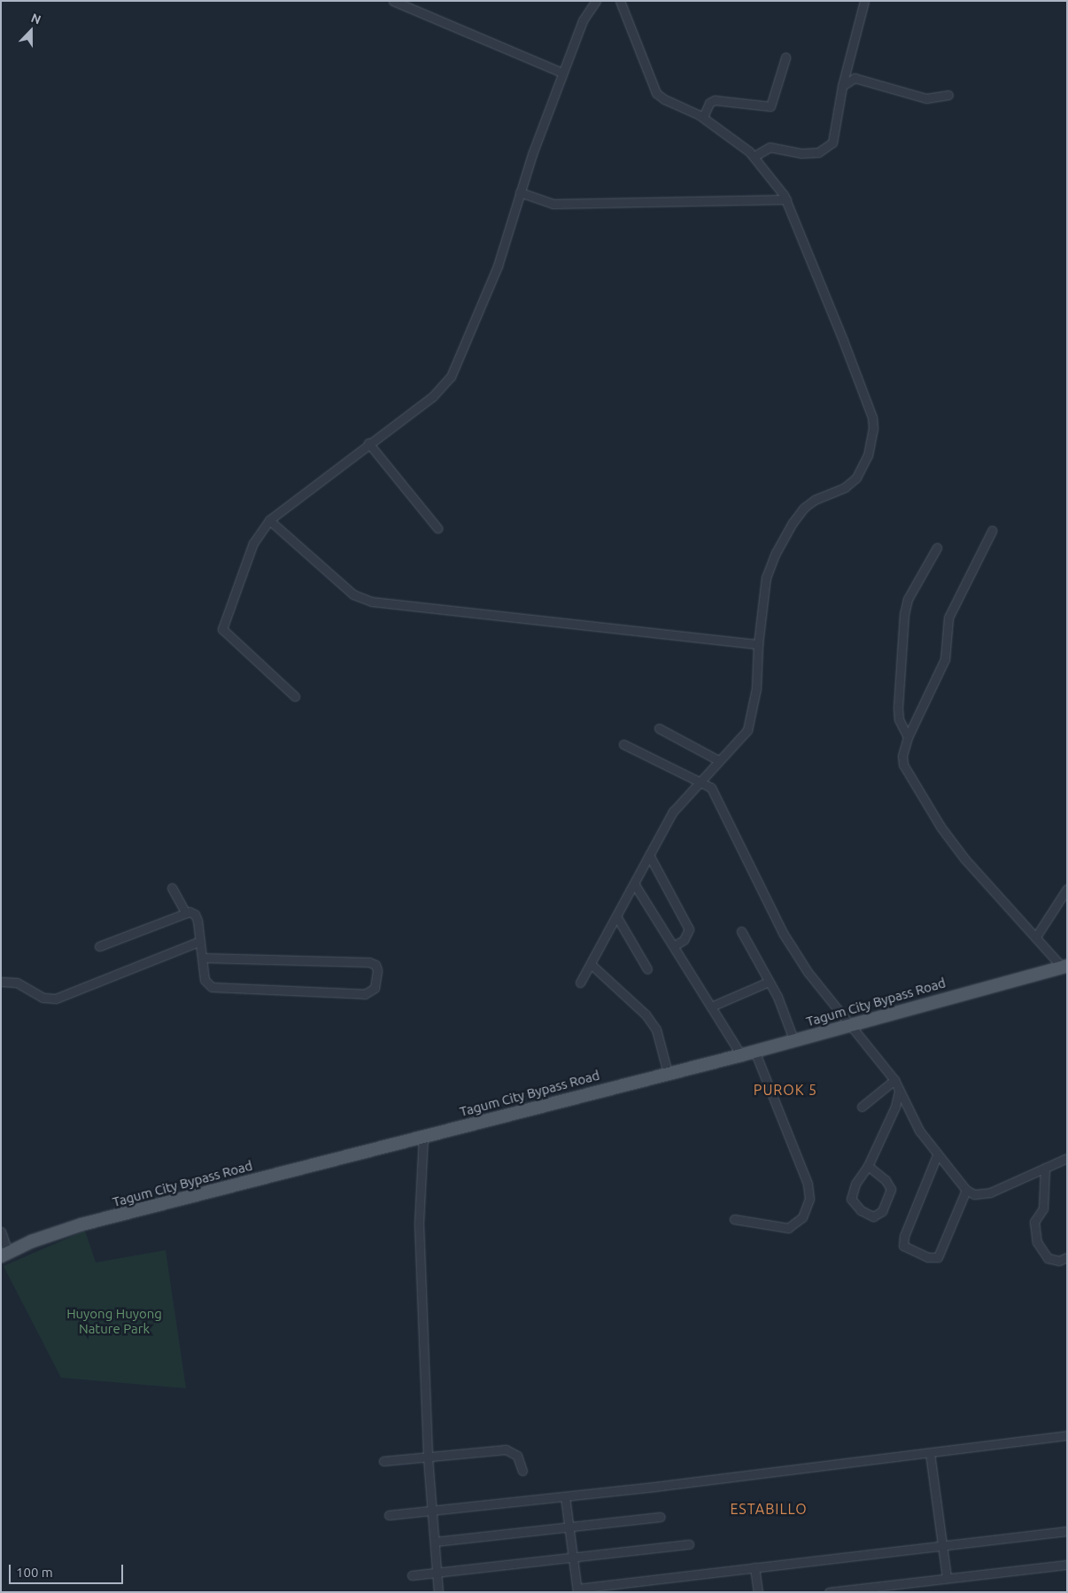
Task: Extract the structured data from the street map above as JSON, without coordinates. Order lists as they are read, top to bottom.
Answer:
{
  "streets": {
    "main road": ["Tagum City Bypass Road"]
  },
  "districts": ["PUROK 5", "ESTABILLO"],
  "parks": ["Huyong Huyong Nature Park"],
  "scale_bar": "100 m",
  "north": "top"
}
